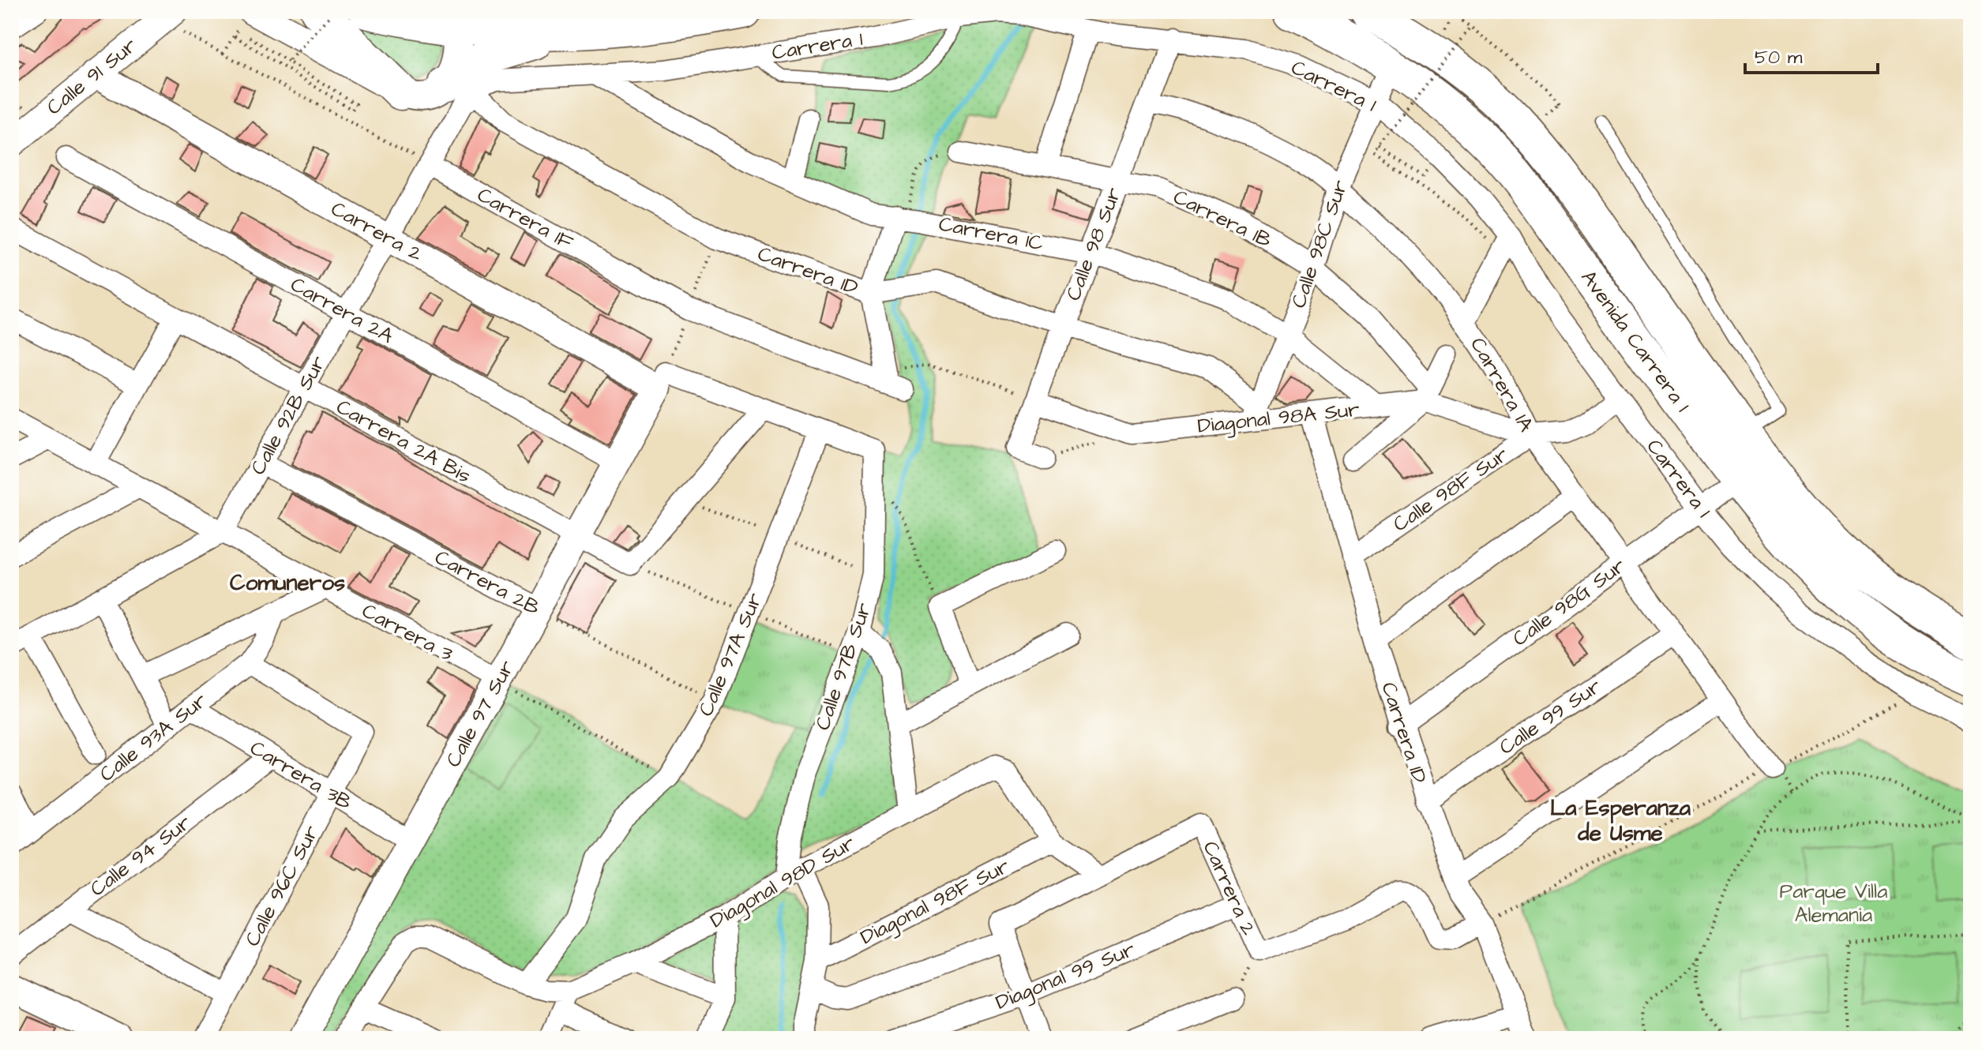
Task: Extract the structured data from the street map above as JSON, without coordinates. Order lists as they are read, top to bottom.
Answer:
{
  "streets": {
    "highway": ["Avenida Carrera 1"],
    "street": [
      "Carrera 1",
      "Calle 91 Sur",
      "Carrera 1F",
      "Carrera 1B",
      "Carrera 2",
      "Carrera 1C",
      "Calle 98 Sur",
      "Calle 98C Sur",
      "Carrera 1D",
      "Carrera 2A",
      "Carrera 1A",
      "Calle 92B Sur",
      "Diagonal 98A Sur",
      "Carrera 2A Bis",
      "Calle 98F Sur",
      "Carrera 2B",
      "Calle 98G Sur",
      "Carrera 3",
      "Calle 97A Sur",
      "Calle 97B Sur",
      "Calle 97 Sur",
      "Calle 99 Sur",
      "Calle 93A Sur",
      "Carrera 3B",
      "Calle 94 Sur",
      "Diagonal 98D Sur",
      "Calle 96C Sur",
      "Diagonal 98F Sur",
      "Diagonal 99 Sur"
    ]
  },
  "crossings": [
    ["Carrera 1", "Carrera 1C"],
    ["Carrera 1", "Calle 98 Sur"],
    ["Carrera 1", "Calle 98C Sur"],
    ["Carrera 1", "Carrera 1D"],
    ["Carrera 1", "Calle 92B Sur"],
    ["Carrera 1", "Calle 98F Sur"],
    ["Carrera 1", "Calle 98G Sur"],
    ["Calle 91 Sur", "Carrera 2"],
    ["Carrera 1F", "Carrera 1D"],
    ["Carrera 1F", "Calle 92B Sur"],
    ["Carrera 1B", "Calle 98 Sur"],
    ["Carrera 1B", "Calle 98C Sur"],
    ["Carrera 1B", "Diagonal 98A Sur"],
    ["Carrera 2", "Calle 92B Sur"],
    ["Carrera 2", "Carrera 2A Bis"],
    ["Carrera 2", "Calle 97A Sur"],
    ["Carrera 2", "Calle 97B Sur"],
    ["Carrera 2", "Calle 97 Sur"],
    ["Carrera 2", "Diagonal 99 Sur"],
    ["Carrera 1C", "Calle 98 Sur"],
    ["Carrera 1C", "Calle 98C Sur"],
    ["Carrera 1C", "Diagonal 98A Sur"],
    ["Calle 98 Sur", "Carrera 1D"],
    ["Calle 98 Sur", "Carrera 1A"],
    ["Calle 98C Sur", "Carrera 1D"],
    ["Calle 98C Sur", "Avenida Carrera 1"],
    ["Calle 98C Sur", "Carrera 1A"],
    ["Calle 98C Sur", "Diagonal 98A Sur"],
    ["Carrera 1D", "Calle 92B Sur"],
    ["Carrera 1D", "Diagonal 98A Sur"],
    ["Carrera 1D", "Calle 98F Sur"],
    ["Carrera 1D", "Calle 98G Sur"],
    ["Carrera 1D", "Calle 99 Sur"],
    ["Carrera 2A", "Calle 92B Sur"],
    ["Carrera 2A", "Calle 97 Sur"],
    ["Avenida Carrera 1", "Calle 98G Sur"],
    ["Carrera 1A", "Calle 98F Sur"],
    ["Carrera 1A", "Calle 98G Sur"],
    ["Carrera 1A", "Calle 99 Sur"],
    ["Calle 92B Sur", "Carrera 2A Bis"],
    ["Calle 92B Sur", "Carrera 2B"],
    ["Calle 92B Sur", "Carrera 3"],
    ["Carrera 2A Bis", "Calle 97 Sur"],
    ["Carrera 2B", "Calle 97A Sur"],
    ["Carrera 2B", "Calle 97 Sur"],
    ["Carrera 3", "Calle 97 Sur"],
    ["Calle 97B Sur", "Diagonal 98D Sur"],
    ["Calle 97 Sur", "Carrera 3B"],
    ["Calle 93A Sur", "Carrera 3B"],
    ["Calle 93A Sur", "Calle 96C Sur"],
    ["Carrera 3B", "Calle 94 Sur"],
    ["Carrera 3B", "Calle 96C Sur"],
    ["Diagonal 98D Sur", "Diagonal 98F Sur"]
  ],
  "districts": ["Comuneros", "La Esperanza de Usme"],
  "parks": ["Parque Villa Alemania"],
  "scale_bar": "50 m"
}
